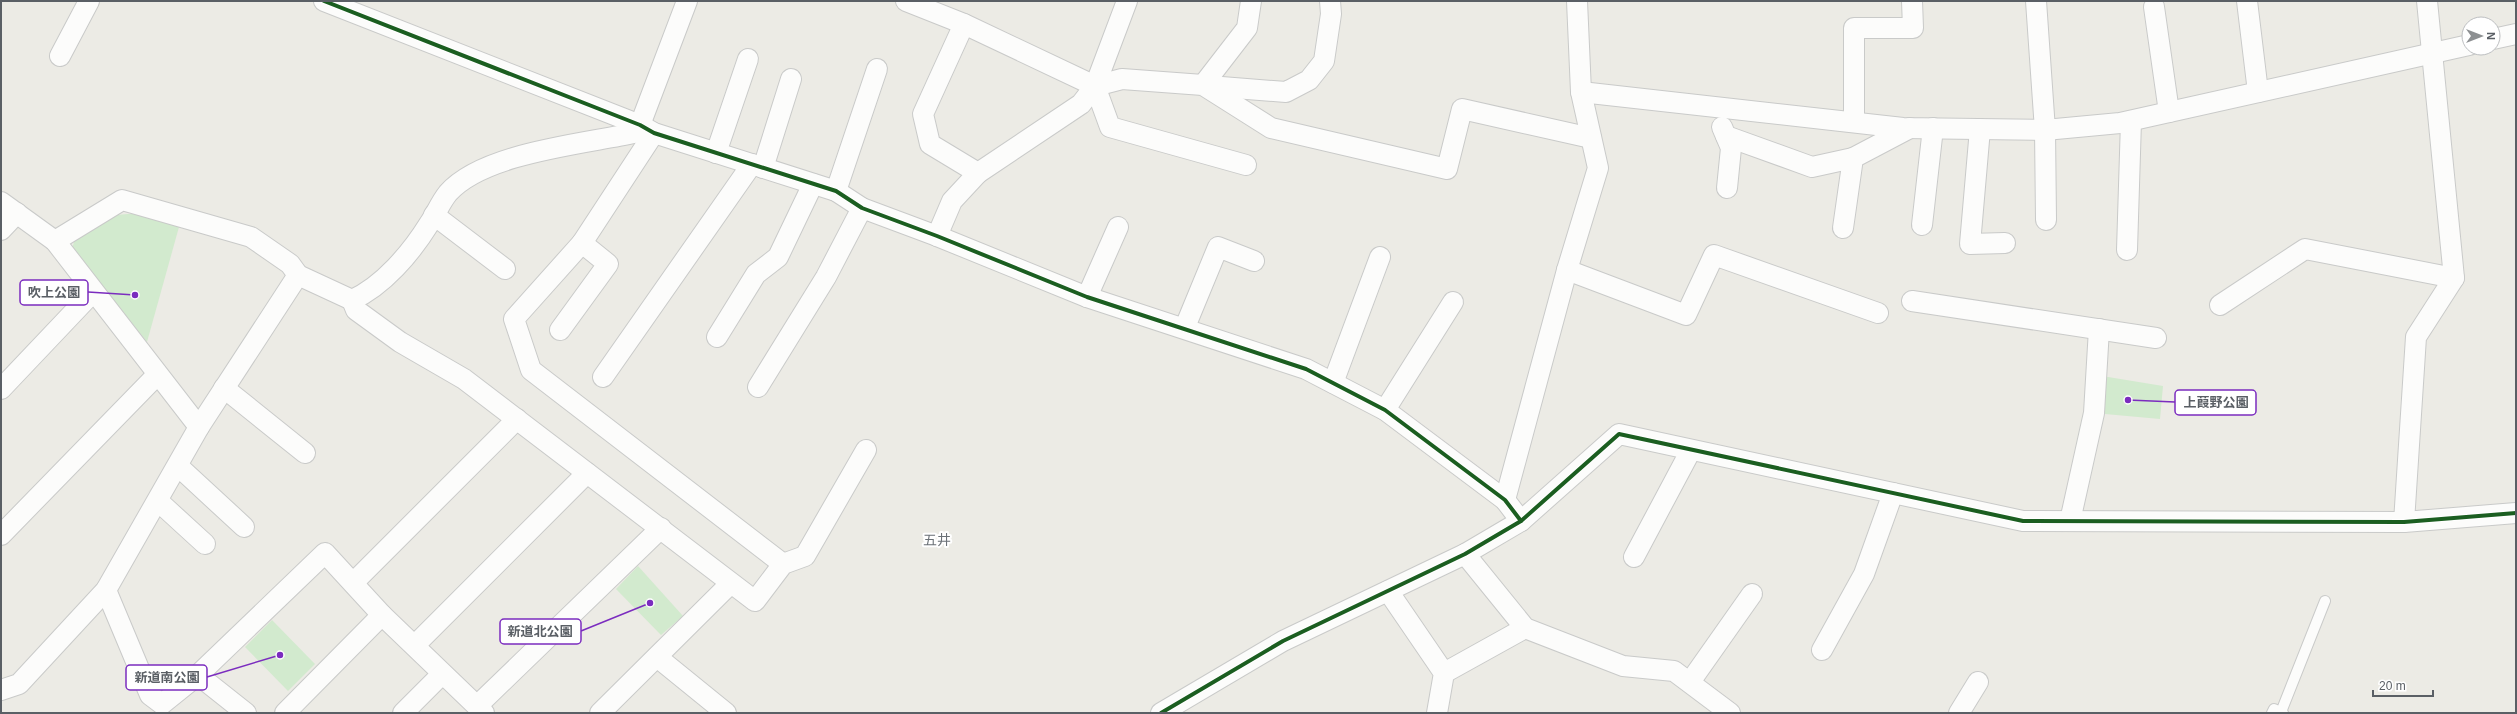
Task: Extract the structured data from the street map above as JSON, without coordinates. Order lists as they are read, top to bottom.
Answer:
{
  "districts": ["五井"],
  "places": [
    "吹上公園",
    "上葭野公園",
    "新道北公園",
    "新道南公園"
  ],
  "scale_bar": "20 m",
  "north": "right"
}
